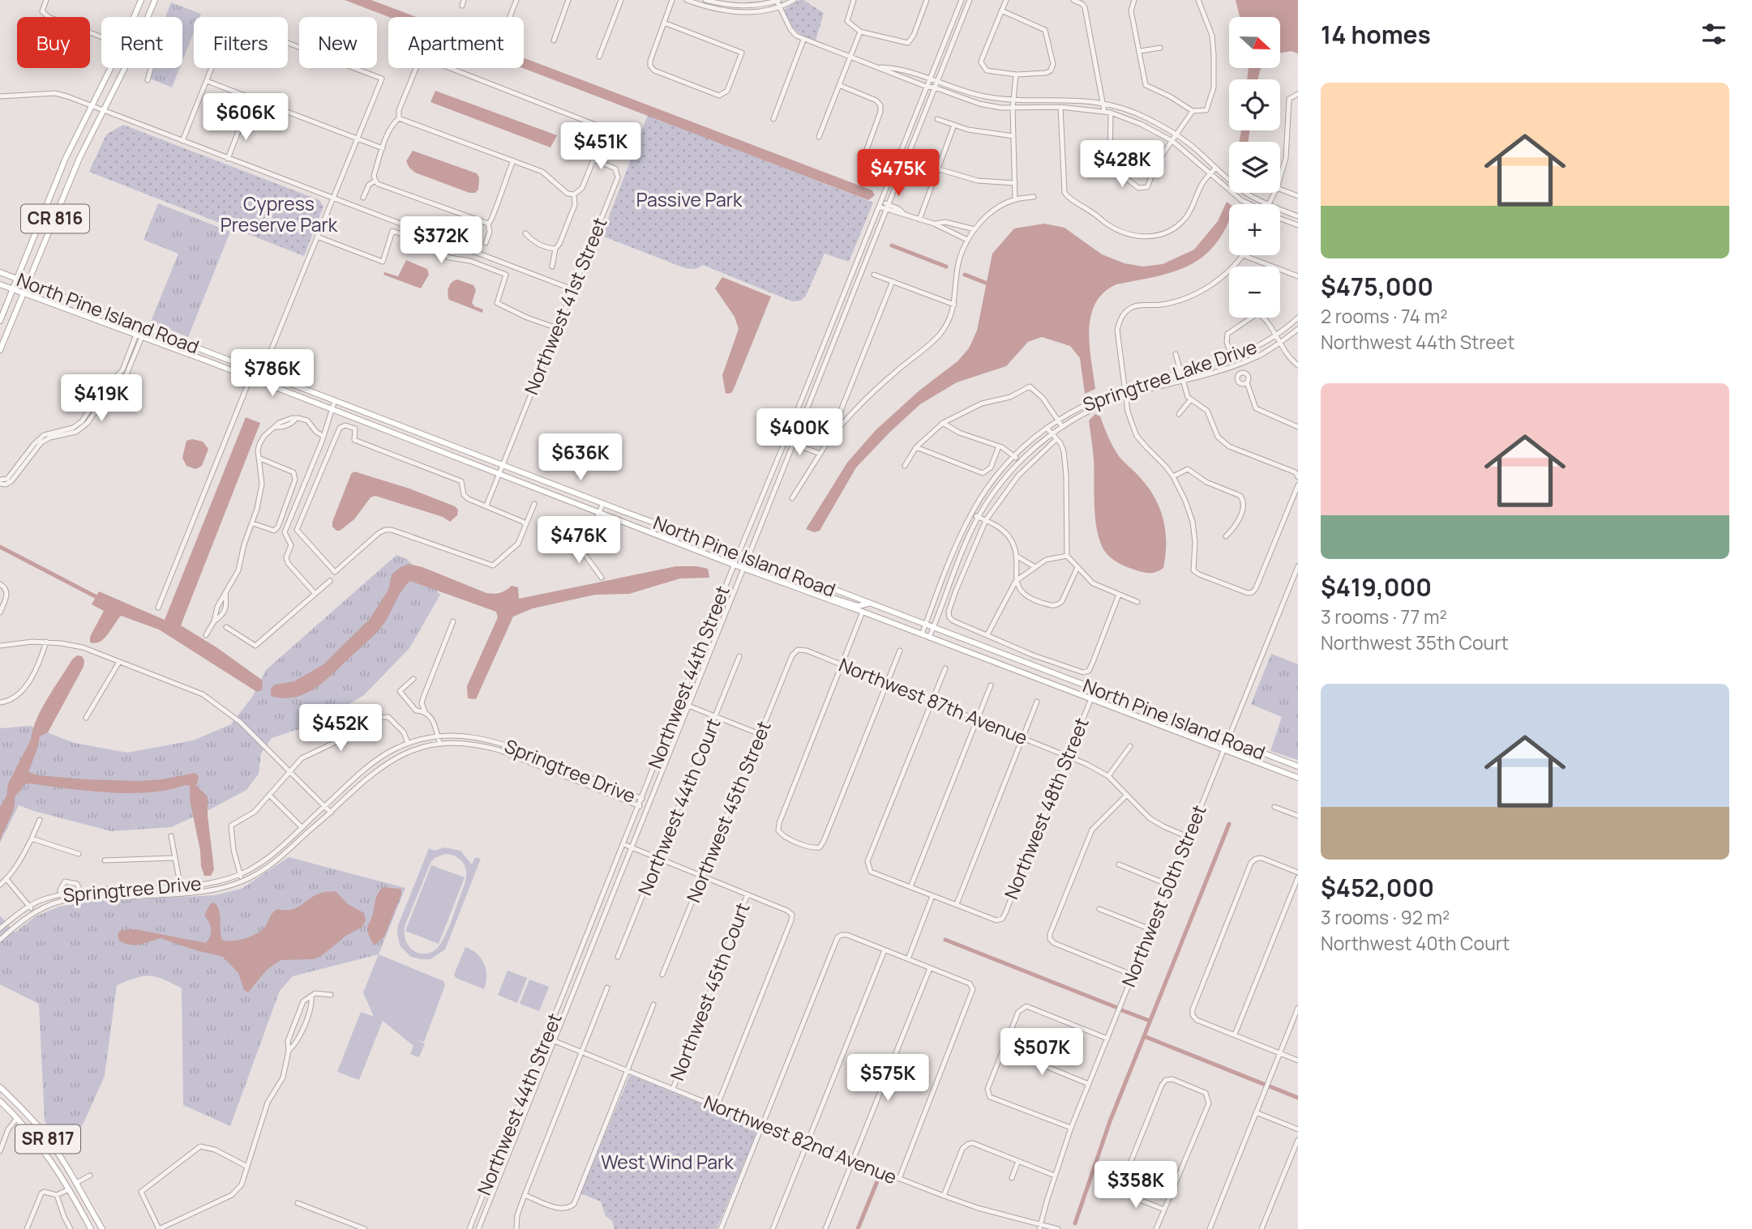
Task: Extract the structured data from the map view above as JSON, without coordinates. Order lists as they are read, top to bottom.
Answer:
{
  "streets": {
    "main road": ["CR 816", "North Pine Island Road", "SR 817"],
    "street": [
      "Northwest 41st Street",
      "Springtree Lake Drive",
      "Northwest 44th Street",
      "Northwest 87th Avenue",
      "Springtree Drive",
      "Northwest 44th Court",
      "Northwest 48th Street",
      "Northwest 45th Street",
      "Northwest 50th Street",
      "Northwest 45th Court",
      "Northwest 82nd Avenue"
    ]
  },
  "crossings": [
    ["CR 816", "North Pine Island Road"],
    ["Northwest 41st Street", "North Pine Island Road"],
    ["North Pine Island Road", "Springtree Lake Drive"],
    ["North Pine Island Road", "Northwest 44th Street"],
    ["North Pine Island Road", "Northwest 48th Street"],
    ["North Pine Island Road", "Northwest 50th Street"],
    ["Northwest 44th Street", "Springtree Drive"],
    ["Northwest 44th Street", "Northwest 82nd Avenue"],
    ["Northwest 87th Avenue", "Northwest 48th Street"],
    ["Northwest 87th Avenue", "Northwest 45th Street"],
    ["Northwest 50th Street", "Northwest 82nd Avenue"],
    ["Northwest 45th Court", "Northwest 82nd Avenue"]
  ],
  "parks": ["Passive Park", "Cypress Preserve Park", "West Wind Park"],
  "north": "right",
  "page": {
    "heading": "14 homes",
    "map_buttons": ["+", "−"],
    "chip": [
      "Buy",
      "Rent",
      "Filters",
      "New",
      "Apartment"
    ],
    "list": [
      {
        "name": "$475,000",
        "note": "2 rooms · 74 m² · Northwest 44th Street"
      },
      {
        "name": "$419,000",
        "note": "3 rooms · 77 m² · Northwest 35th Court"
      },
      {
        "name": "$452,000",
        "note": "3 rooms · 92 m² · Northwest 40th Court"
      }
    ],
    "price": [
      "$606K",
      "$451K",
      "$428K",
      "$475K",
      "$372K",
      "$786K",
      "$419K",
      "$400K",
      "$636K",
      "$476K",
      "$452K",
      "$507K",
      "$575K",
      "$358K"
    ]
  }
}
